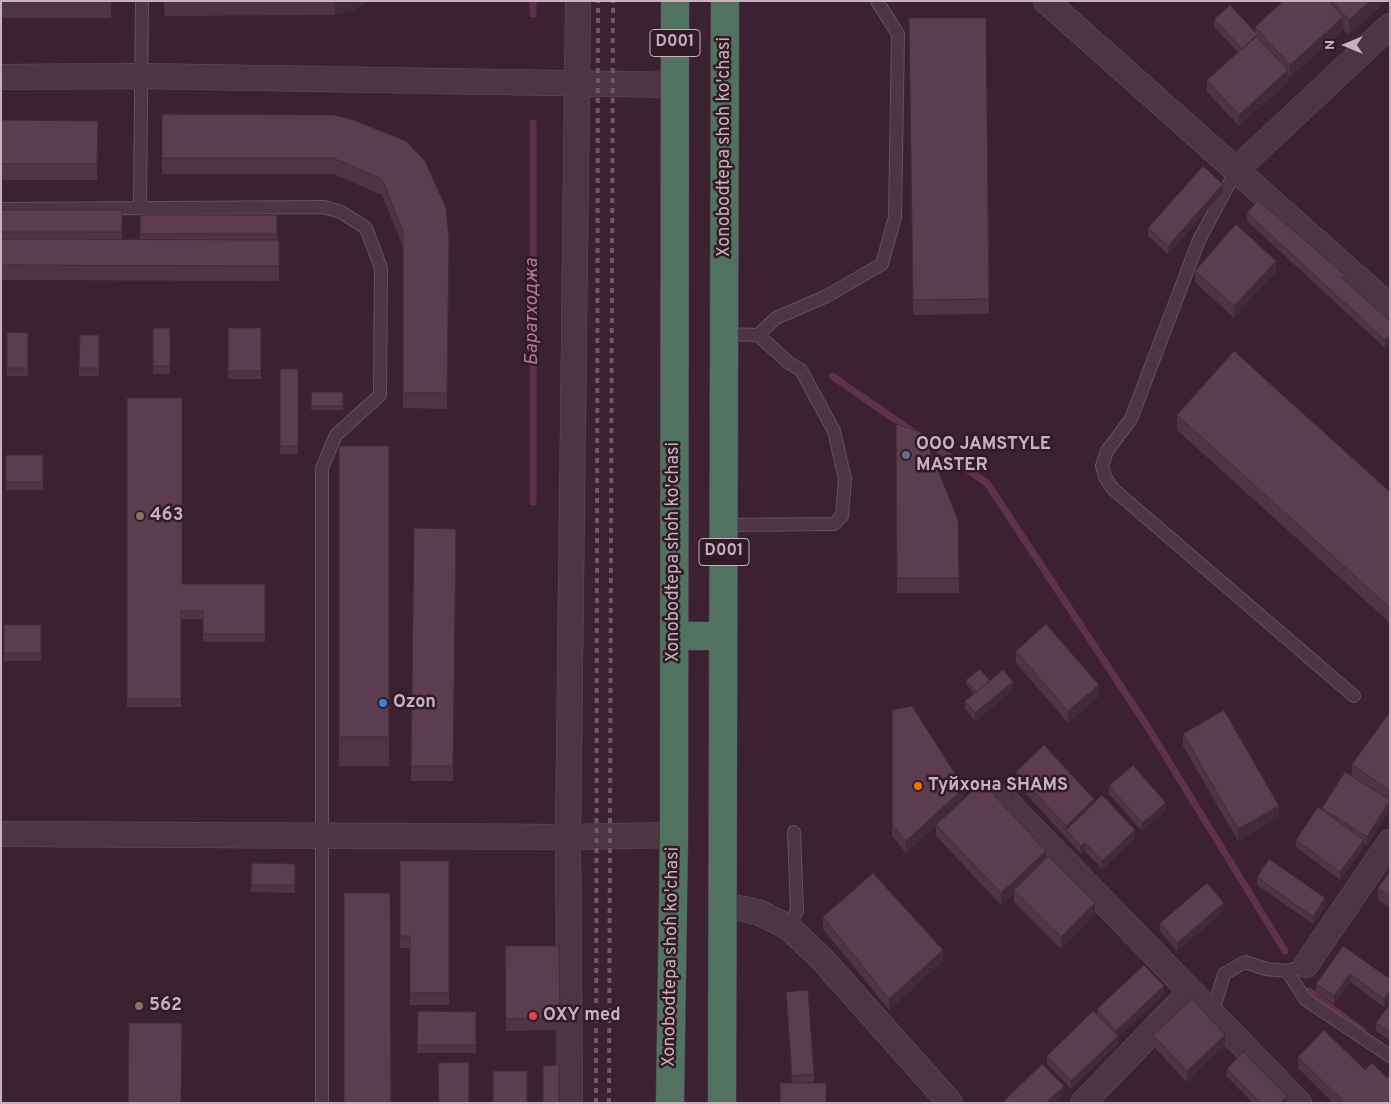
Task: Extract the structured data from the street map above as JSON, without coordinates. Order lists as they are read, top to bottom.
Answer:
{
  "streets": {
    "highway": ["D001", "Xonobodtepa shoh ko'chasi"]
  },
  "water": ["Баратходжа"],
  "places": [
    "OOO JAMSTYLE MASTER",
    "463",
    "Ozon",
    "Туйхона SHAMS",
    "562",
    "OXY med"
  ],
  "north": "left"
}
